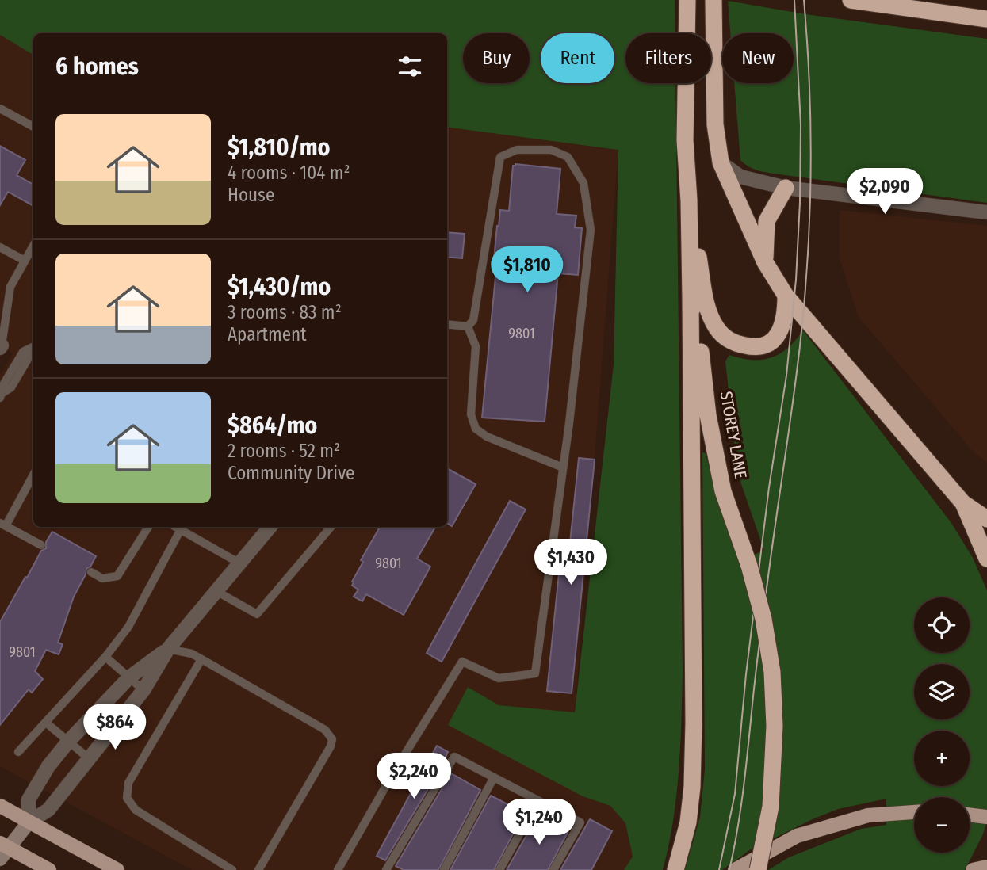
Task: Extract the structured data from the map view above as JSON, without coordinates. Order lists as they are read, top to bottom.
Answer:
{
  "streets": {
    "highway": ["STOREY LANE"]
  },
  "house_numbers": ["9801", "9801", "9801"],
  "page": {
    "chip": [
      "Buy",
      "Rent",
      "Filters",
      "New"
    ],
    "heading": "6 homes",
    "list": [
      {
        "name": "$1,810/mo",
        "note": "4 rooms · 104 m² · House"
      },
      {
        "name": "$1,430/mo",
        "note": "3 rooms · 83 m² · Apartment"
      },
      {
        "name": "$864/mo",
        "note": "2 rooms · 52 m² · Community Drive"
      }
    ],
    "price": [
      "$2,090",
      "$1,810",
      "$1,430",
      "$864",
      "$2,240",
      "$1,240"
    ],
    "map_buttons": ["+", "−"]
  }
}
